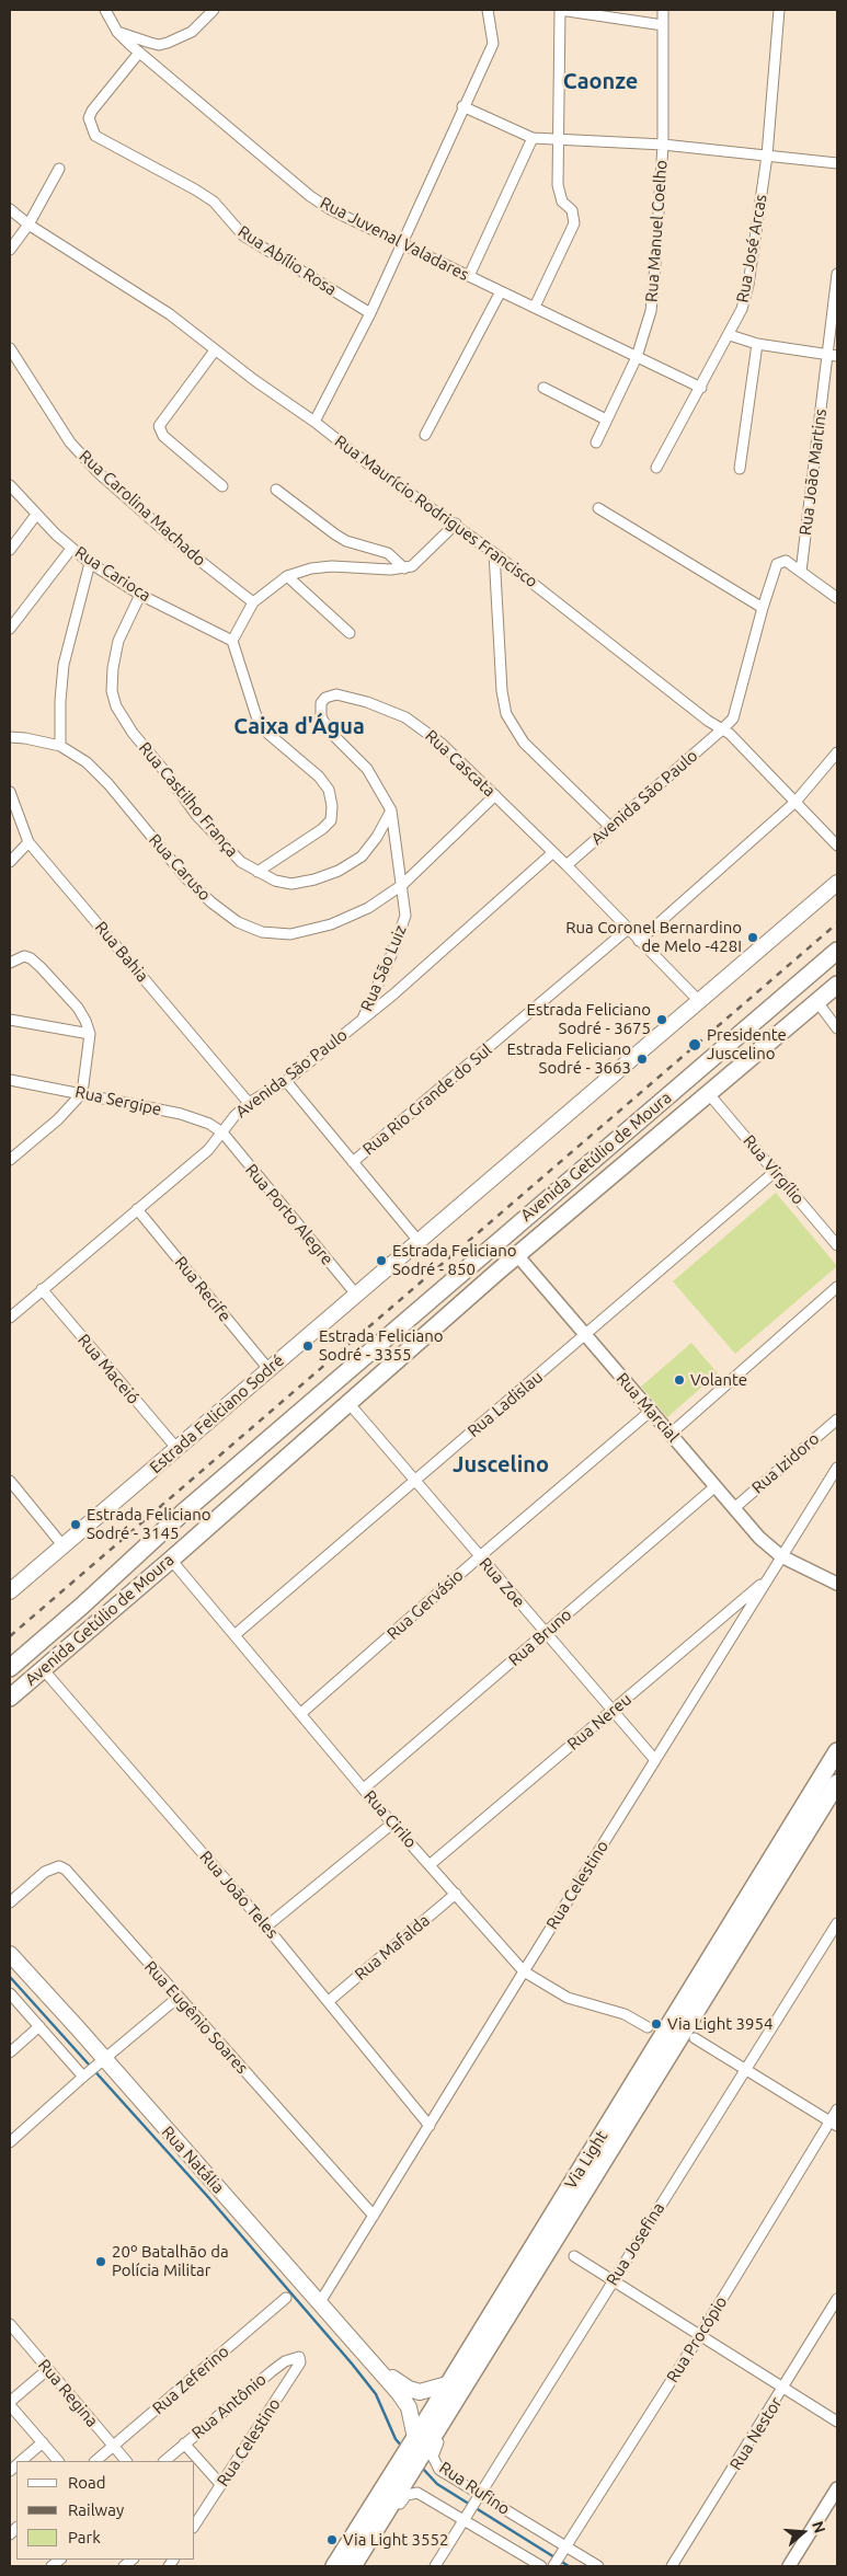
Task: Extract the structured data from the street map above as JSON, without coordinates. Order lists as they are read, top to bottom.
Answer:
{
  "streets": {
    "main road": [
      "Avenida Getúlio de Moura",
      "Estrada Feliciano Sodré",
      "Rua Natália",
      "Via Light"
    ],
    "street": [
      "Rua Manuel Coelho",
      "Rua Juvenal Valadares",
      "Rua José Arcas",
      "Rua Abílio Rosa",
      "Rua João Martins",
      "Rua Carolina Machado",
      "Rua Maurício Rodrigues Francisco",
      "Rua Carioca",
      "Rua Cascata",
      "Avenida São Paulo",
      "Rua Castilho França",
      "Rua Caruso",
      "Rua Bahia",
      "Rua São Luiz",
      "Rua Rio Grande do Sul",
      "Rua Sergipe",
      "Rua Virgílio",
      "Rua Porto Alegre",
      "Rua Recife",
      "Rua Maceió",
      "Rua Ladislau",
      "Rua Marcial",
      "Rua Izidoro",
      "Rua Zoe",
      "Rua Gervásio",
      "Rua Bruno",
      "Rua Nereu",
      "Rua Cirilo",
      "Rua Celestino",
      "Rua João Teles",
      "Rua Mafalda",
      "Rua Eugênio Soares",
      "Rua Josefina",
      "Rua Procópio",
      "Rua Zeferino",
      "Rua Regina",
      "Rua Antônio",
      "Rua Nestor",
      "Rua Rufino"
    ]
  },
  "crossings": [
    ["Rua Manuel Coelho", "Rua Juvenal Valadares"],
    ["Rua Juvenal Valadares", "Rua José Arcas"],
    ["Rua Juvenal Valadares", "Rua Abílio Rosa"],
    ["Rua João Martins", "Avenida São Paulo"],
    ["Rua Maurício Rodrigues Francisco", "Avenida São Paulo"],
    ["Rua Carioca", "Rua Castilho França"],
    ["Rua Cascata", "Avenida São Paulo"],
    ["Rua Cascata", "Rua Castilho França"],
    ["Rua Cascata", "Rua Caruso"],
    ["Rua Cascata", "Rua São Luiz"],
    ["Rua Cascata", "Rua Rio Grande do Sul"],
    ["Rua Cascata", "Estrada Feliciano Sodré"],
    ["Avenida São Paulo", "Rua Bahia"],
    ["Avenida São Paulo", "Rua São Luiz"],
    ["Avenida São Paulo", "Rua Sergipe"],
    ["Avenida São Paulo", "Rua Porto Alegre"],
    ["Avenida São Paulo", "Rua Recife"],
    ["Avenida São Paulo", "Rua Maceió"],
    ["Rua Caruso", "Rua São Luiz"],
    ["Rua Sergipe", "Rua Porto Alegre"],
    ["Avenida Getúlio de Moura", "Rua Virgílio"],
    ["Avenida Getúlio de Moura", "Rua Marcial"],
    ["Avenida Getúlio de Moura", "Rua Zoe"],
    ["Avenida Getúlio de Moura", "Rua Cirilo"],
    ["Avenida Getúlio de Moura", "Rua João Teles"],
    ["Rua Virgílio", "Rua Ladislau"],
    ["Rua Porto Alegre", "Estrada Feliciano Sodré"],
    ["Rua Recife", "Estrada Feliciano Sodré"],
    ["Rua Maceió", "Estrada Feliciano Sodré"],
    ["Rua Ladislau", "Rua Marcial"],
    ["Rua Ladislau", "Rua Zoe"],
    ["Rua Ladislau", "Rua Cirilo"],
    ["Rua Marcial", "Rua Izidoro"],
    ["Rua Marcial", "Rua Gervásio"],
    ["Rua Marcial", "Rua Bruno"],
    ["Rua Marcial", "Rua Celestino"],
    ["Rua Zoe", "Rua Gervásio"],
    ["Rua Zoe", "Rua Bruno"],
    ["Rua Zoe", "Rua Nereu"],
    ["Rua Zoe", "Rua Celestino"],
    ["Rua Gervásio", "Rua Cirilo"],
    ["Rua Bruno", "Rua Cirilo"],
    ["Rua Nereu", "Rua Cirilo"],
    ["Rua Nereu", "Rua Celestino"],
    ["Rua Cirilo", "Rua Celestino"],
    ["Rua Cirilo", "Rua Mafalda"],
    ["Rua Celestino", "Rua João Teles"],
    ["Rua Celestino", "Rua Eugênio Soares"],
    ["Rua Celestino", "Rua Natália"],
    ["Rua Celestino", "Rua Antônio"],
    ["Rua João Teles", "Rua Mafalda"],
    ["Rua Natália", "Via Light"],
    ["Via Light", "Rua Rufino"],
    ["Rua Josefina", "Rua Rufino"],
    ["Rua Procópio", "Rua Rufino"],
    ["Rua Zeferino", "Rua Regina"]
  ],
  "districts": ["Caonze", "Caixa d'Água", "Juscelino"],
  "places": [
    "Rua Coronel Bernardino de Melo -428I",
    "Estrada Feliciano Sodré - 3675",
    "Presidente Juscelino",
    "Estrada Feliciano Sodré - 3663",
    "Estrada Feliciano Sodré - 850",
    "Estrada Feliciano Sodré - 3355",
    "Volante",
    "Estrada Feliciano Sodré - 3145",
    "Via Light 3954",
    "20º Batalhão da Polícia Militar",
    "Via Light 3552"
  ],
  "legend": ["Road", "Railway", "Park"],
  "north": "right"
}
